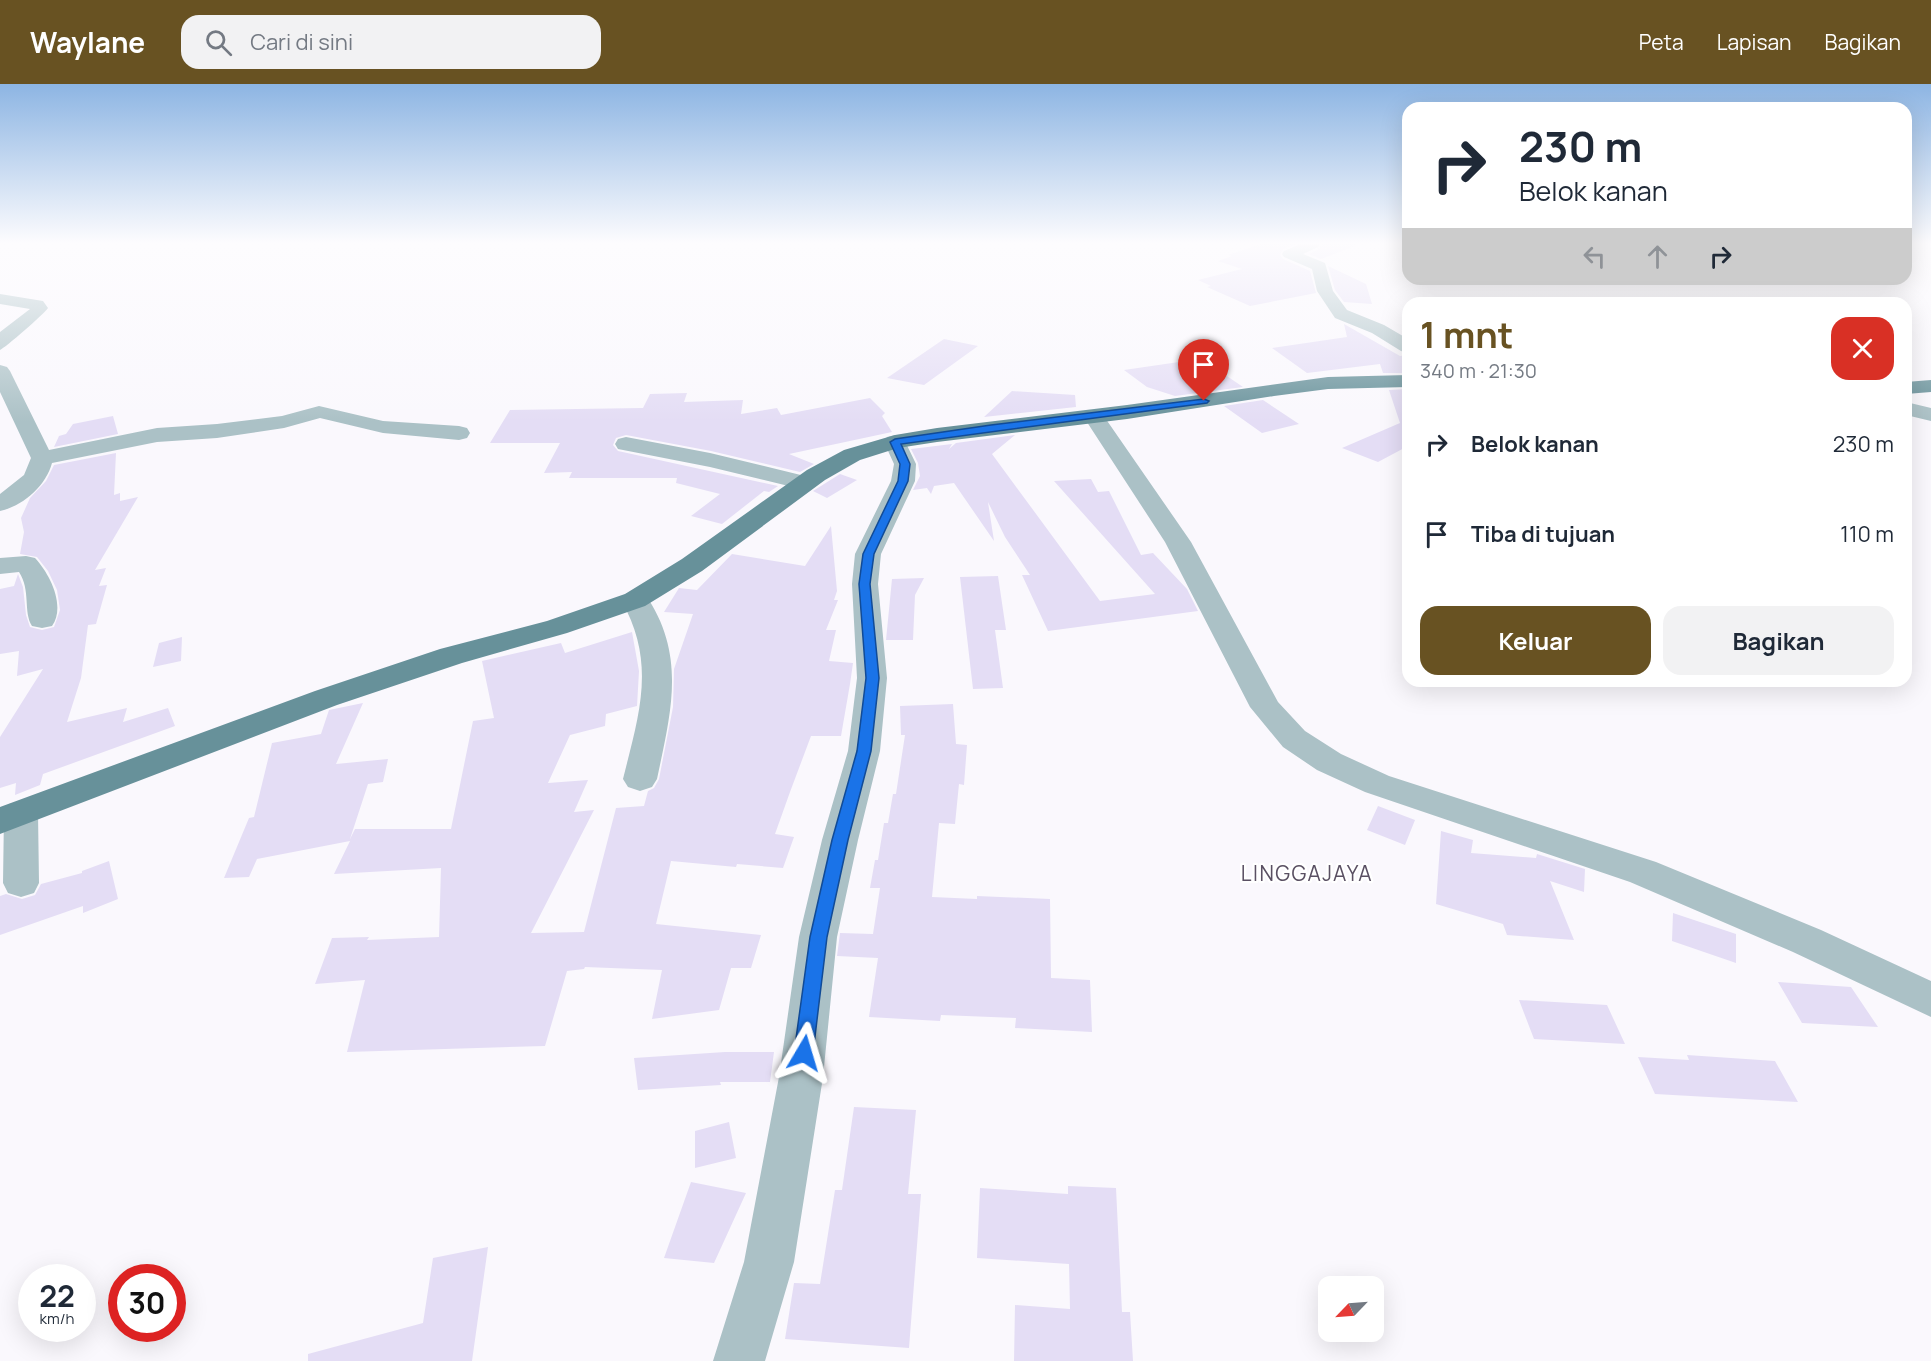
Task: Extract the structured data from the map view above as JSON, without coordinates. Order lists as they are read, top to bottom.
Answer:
{
  "districts": ["LINGGAJAYA"],
  "north": "bottom left",
  "page": {
    "header": "Waylane",
    "search": "Cari di sini",
    "nav": ["Peta", "Lapisan", "Bagikan"],
    "turn": ["230 m", "Belok kanan"],
    "heading": ["1 mnt", "340 m · 21:30"],
    "list": [
      {
        "name": "Belok kanan",
        "value": "230 m"
      },
      {
        "name": "Tiba di tujuan",
        "value": "110 m"
      }
    ],
    "buttons": ["Keluar", "Bagikan"],
    "speed": "22 km/h",
    "limit": "30"
  }
}
